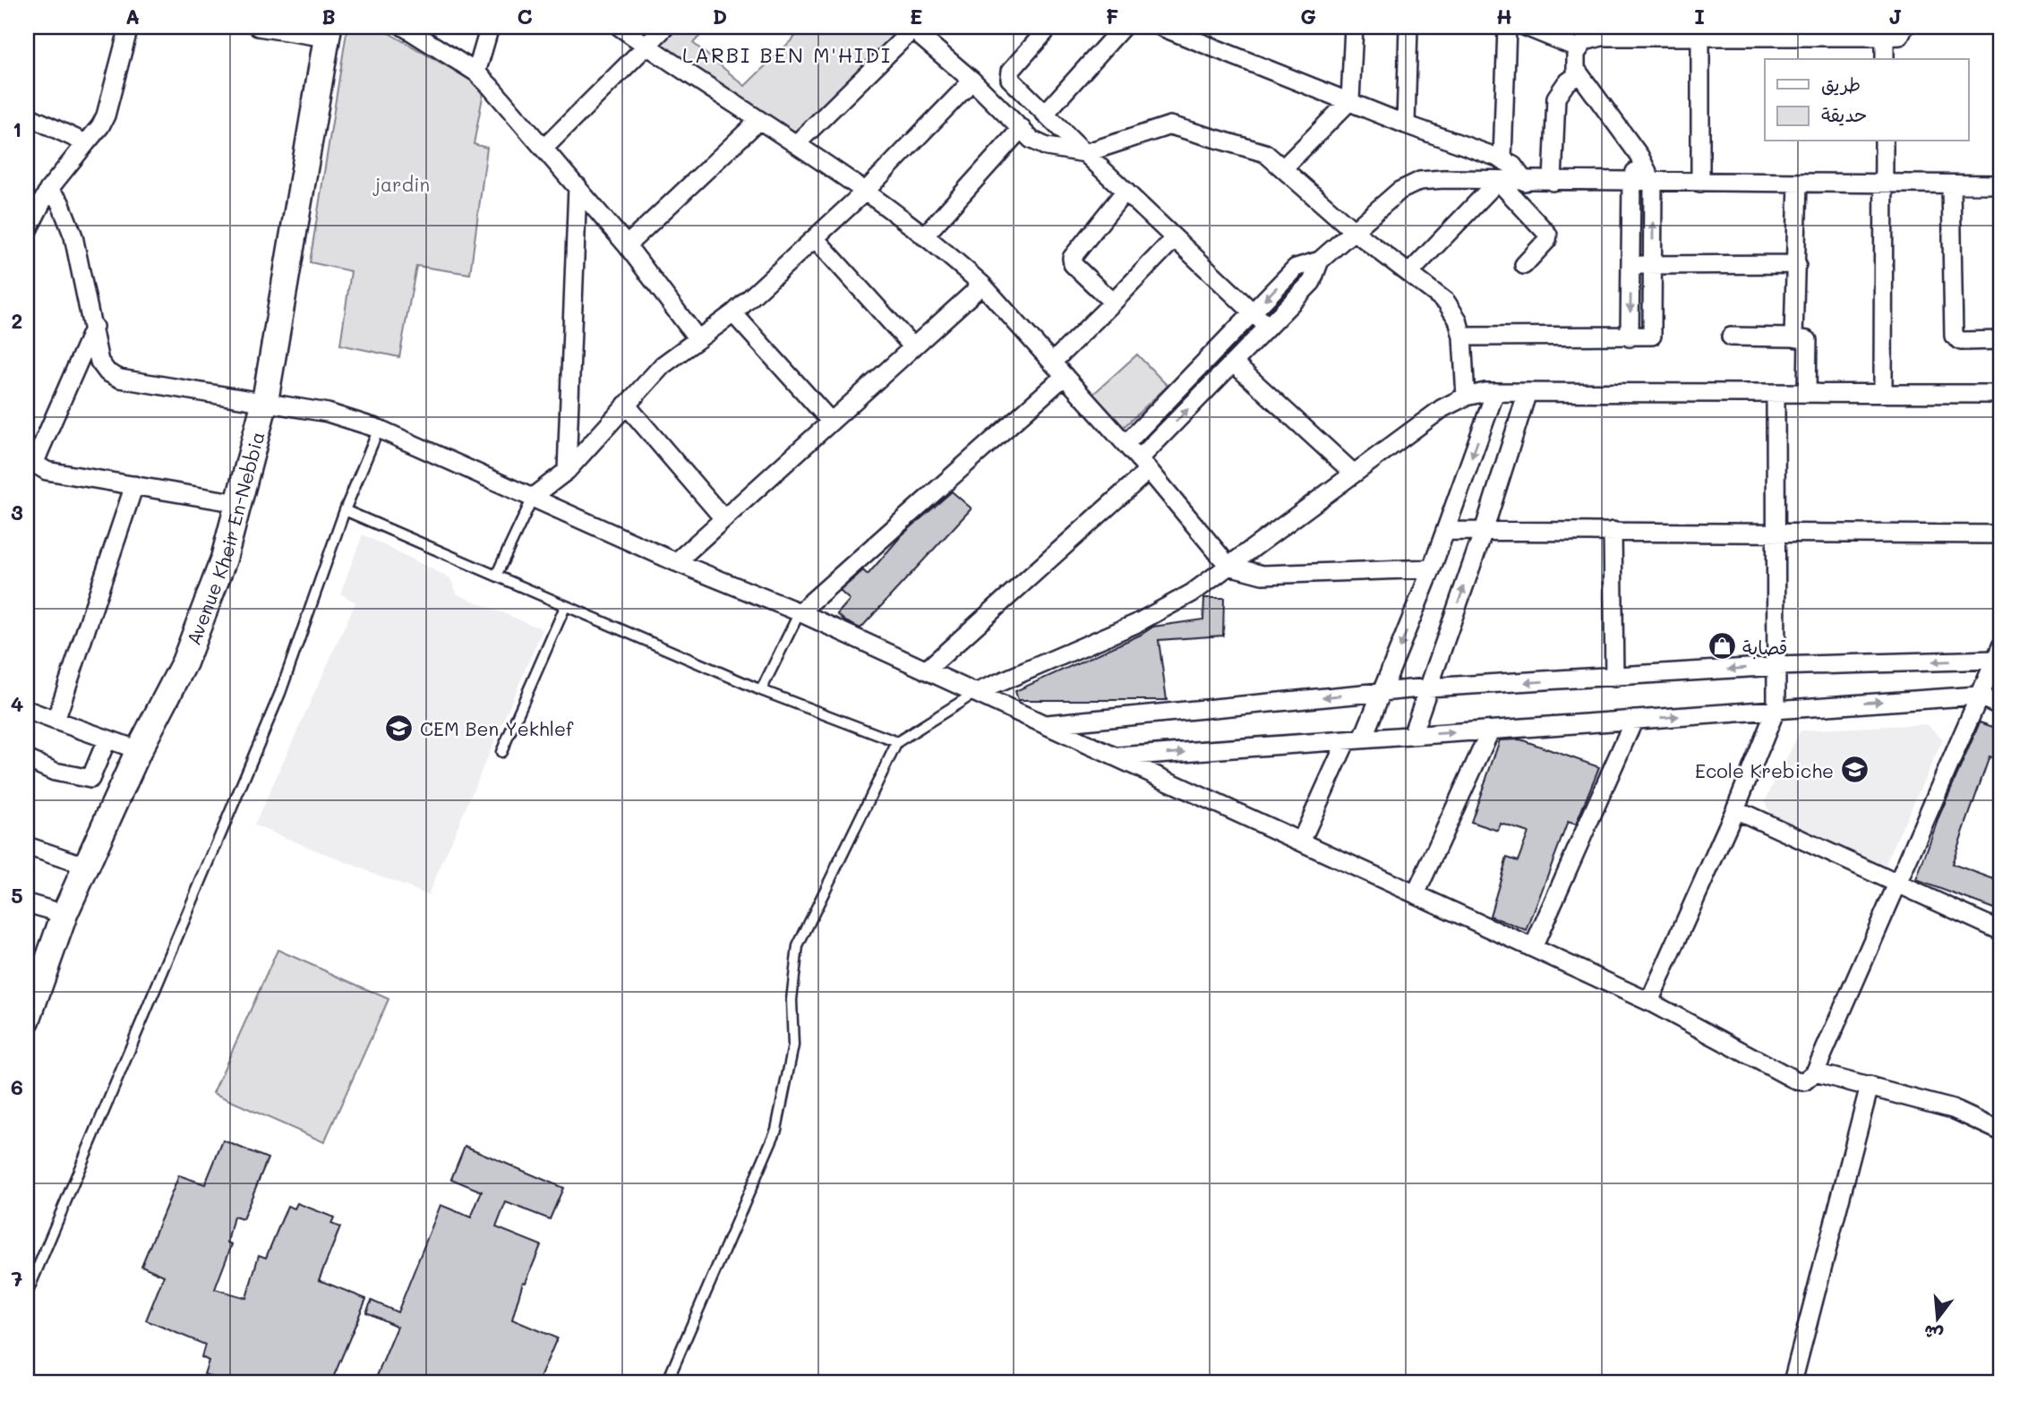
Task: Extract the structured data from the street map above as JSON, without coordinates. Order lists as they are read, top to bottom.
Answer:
{
  "streets": {
    "main road": ["Avenue Kheir En-Nebbia"]
  },
  "districts": ["LARBI BEN M'HIDI"],
  "parks": ["jardin"],
  "places": {
    "shop": ["قصابة"],
    "school or university": ["CEM Ben Yekhlef", "Ecole Krebiche"]
  },
  "legend": ["طريق", "حديقة"],
  "north": "bottom",
  "grid": {
    "columns": [
      "A",
      "B",
      "C",
      "D",
      "E",
      "F",
      "G",
      "H",
      "I",
      "J"
    ],
    "rows": [
      "1",
      "2",
      "3",
      "4",
      "5",
      "6",
      "7"
    ]
  }
}
